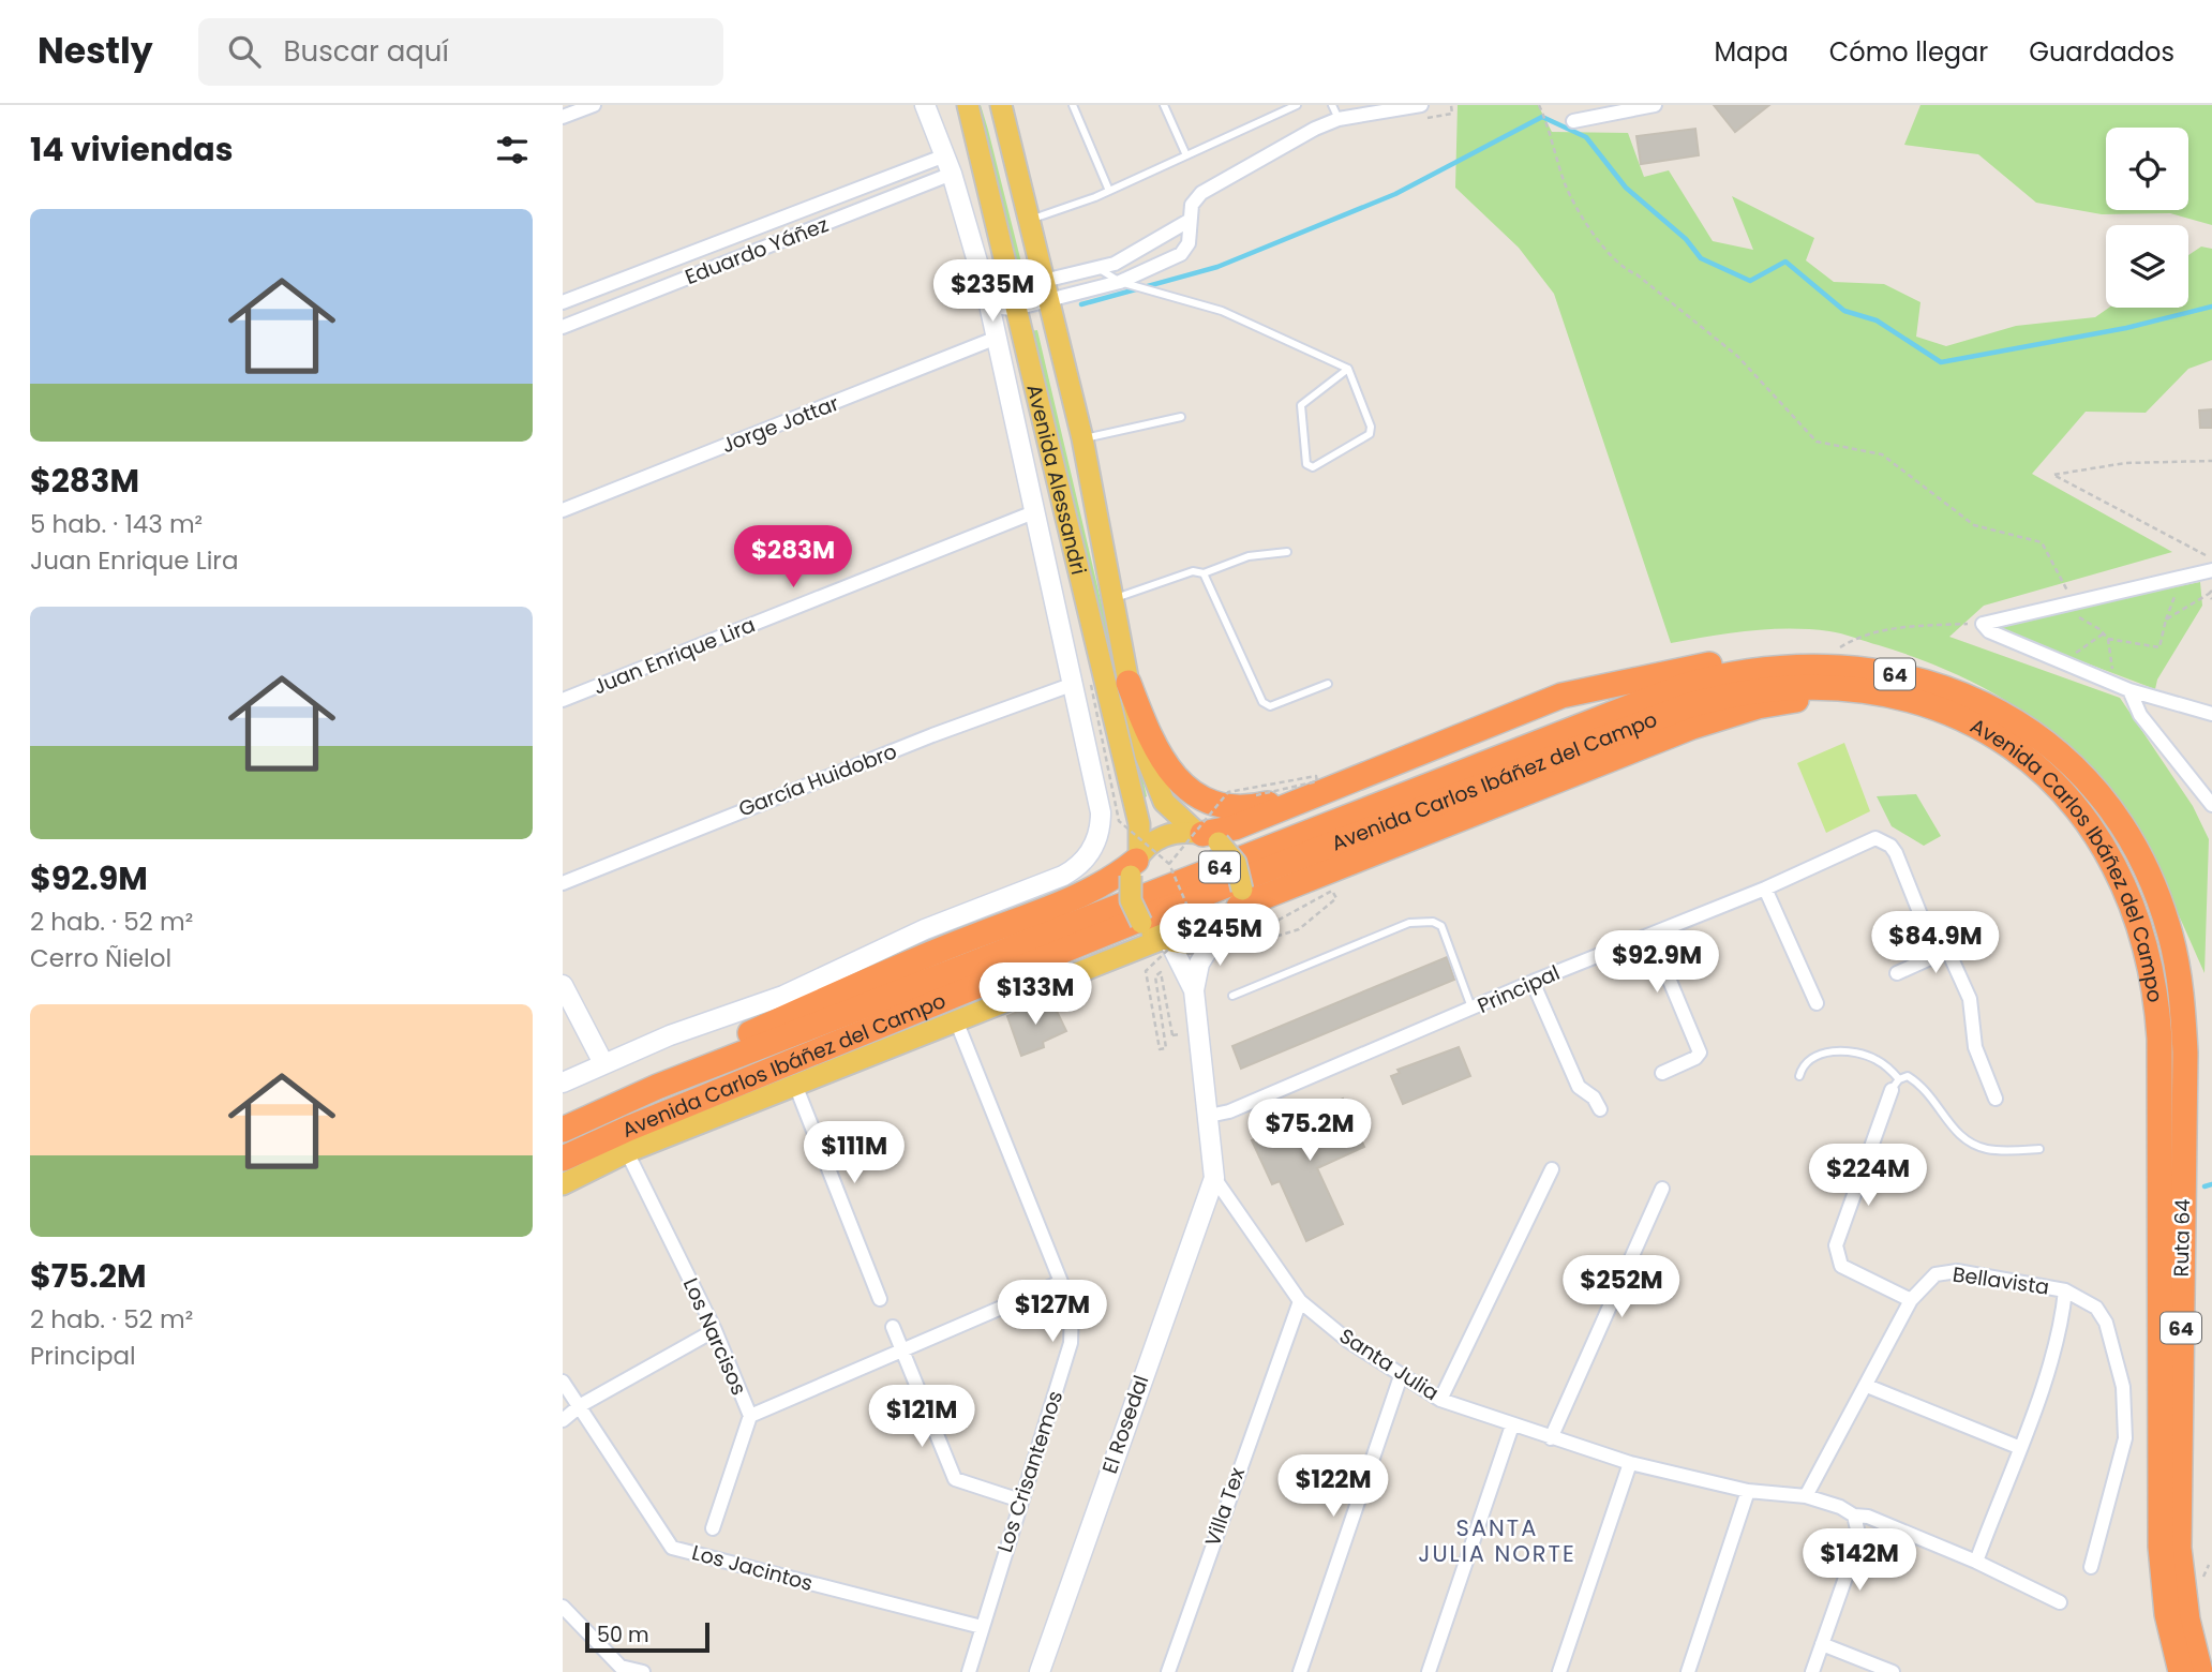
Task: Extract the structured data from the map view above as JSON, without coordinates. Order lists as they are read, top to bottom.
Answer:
{
  "streets": {
    "highway": ["64", "Avenida Carlos Ibáñez del Campo", "Ruta 64"],
    "main road": ["Avenida Alessandri", "Santa Julia", "El Rosedal"],
    "street": [
      "Eduardo Yáñez",
      "Jorge Jottar",
      "Juan Enrique Lira",
      "García Huidobro",
      "Principal",
      "Bellavista",
      "Los Narcisos",
      "Los Crisantemos",
      "Villa Tex",
      "Los Jacintos"
    ]
  },
  "crossings": [
    ["Eduardo Yáñez", "Avenida Alessandri"],
    ["Jorge Jottar", "Avenida Alessandri"],
    ["Avenida Alessandri", "Juan Enrique Lira"],
    ["Avenida Alessandri", "García Huidobro"],
    ["Avenida Alessandri", "Avenida Carlos Ibáñez del Campo"],
    ["Avenida Alessandri", "Santa Julia"],
    ["Avenida Carlos Ibáñez del Campo", "Ruta 64"],
    ["Avenida Carlos Ibáñez del Campo", "Los Narcisos"],
    ["Avenida Carlos Ibáñez del Campo", "Santa Julia"],
    ["Avenida Carlos Ibáñez del Campo", "Los Crisantemos"],
    ["Principal", "Santa Julia"],
    ["Bellavista", "Santa Julia"],
    ["Santa Julia", "El Rosedal"],
    ["Santa Julia", "Villa Tex"],
    ["Los Crisantemos", "Los Jacintos"]
  ],
  "districts": ["SANTA JULIA NORTE"],
  "scale_bar": "50 m",
  "page": {
    "header": "Nestly",
    "search": "Buscar aquí",
    "nav": ["Mapa", "Cómo llegar", "Guardados"],
    "heading": "14 viviendas",
    "list": [
      {
        "name": "$283M",
        "note": "5 hab. · 143 m² · Juan Enrique Lira"
      },
      {
        "name": "$92.9M",
        "note": "2 hab. · 52 m² · Cerro Ñielol"
      },
      {
        "name": "$75.2M",
        "note": "2 hab. · 52 m² · Principal"
      }
    ],
    "price": [
      "$235M",
      "$283M",
      "$245M",
      "$84.9M",
      "$92.9M",
      "$133M",
      "$75.2M",
      "$111M",
      "$224M",
      "$252M",
      "$127M",
      "$121M",
      "$122M",
      "$142M"
    ],
    "scale": "50 m"
  }
}
